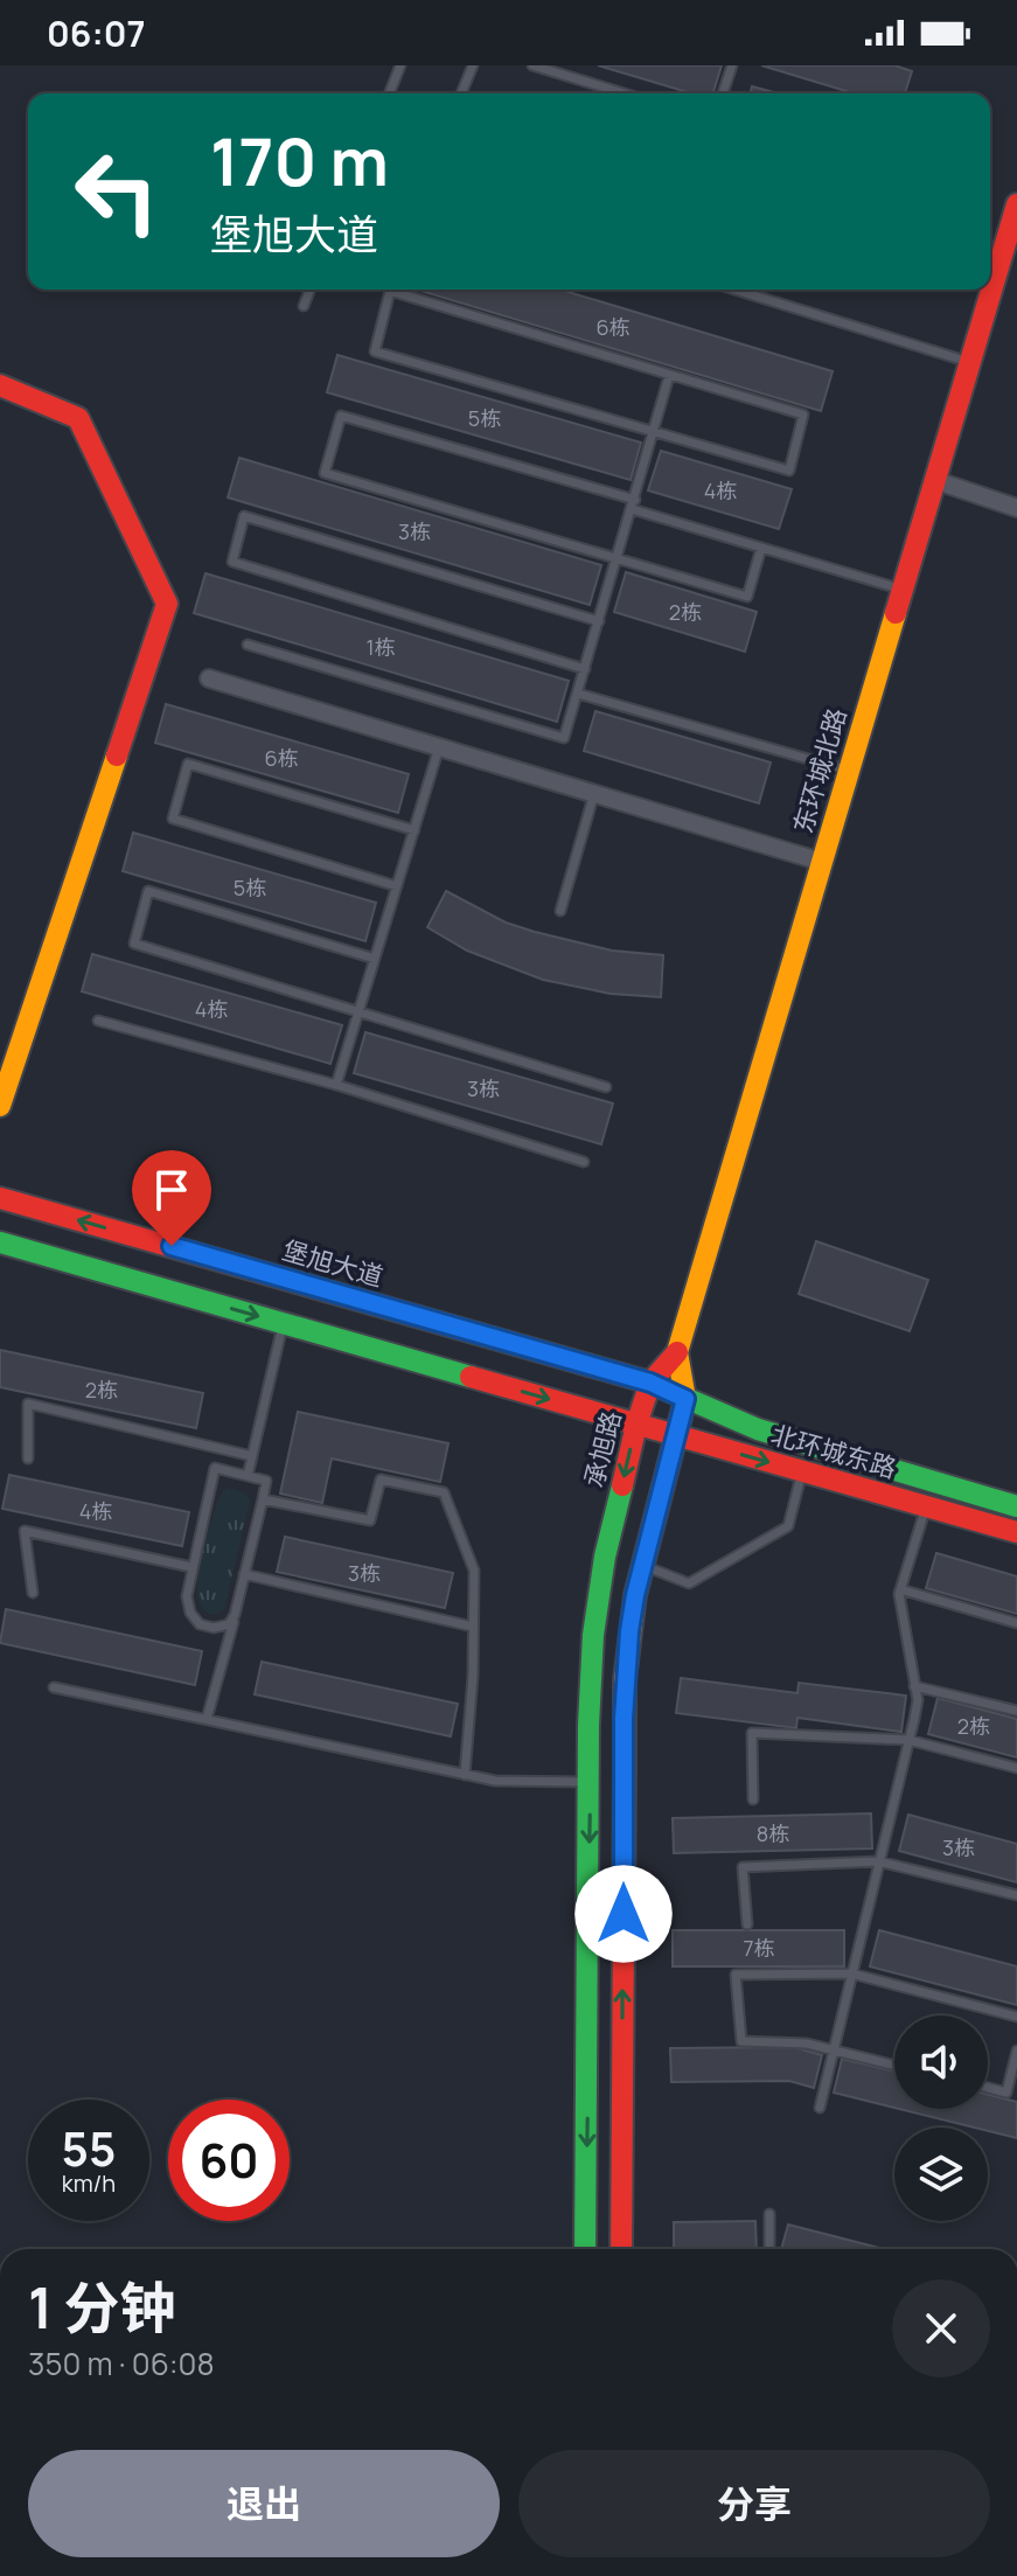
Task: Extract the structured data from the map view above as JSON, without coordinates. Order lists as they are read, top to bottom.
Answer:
{
  "streets": {
    "main road": [
      "东环城北路",
      "堡旭大道",
      "承旭路",
      "北环城东路"
    ]
  },
  "crossings": [
    ["东环城北路", "承旭路"],
    ["堡旭大道", "承旭路"],
    ["堡旭大道", "北环城东路"],
    ["承旭路", "北环城东路"]
  ],
  "house_numbers": [
    "6栋",
    "5栋",
    "4栋",
    "3栋",
    "2栋",
    "1栋",
    "6栋",
    "5栋",
    "4栋",
    "3栋",
    "2栋",
    "4栋",
    "3栋",
    "2栋",
    "8栋",
    "3栋",
    "7栋"
  ],
  "page": {
    "status": "06:07",
    "turn": ["170 m", "堡旭大道"],
    "speed": "55 km/h",
    "limit": "60",
    "heading": ["1 分钟", "350 m · 06:08"],
    "buttons": ["退出", "分享"]
  }
}
